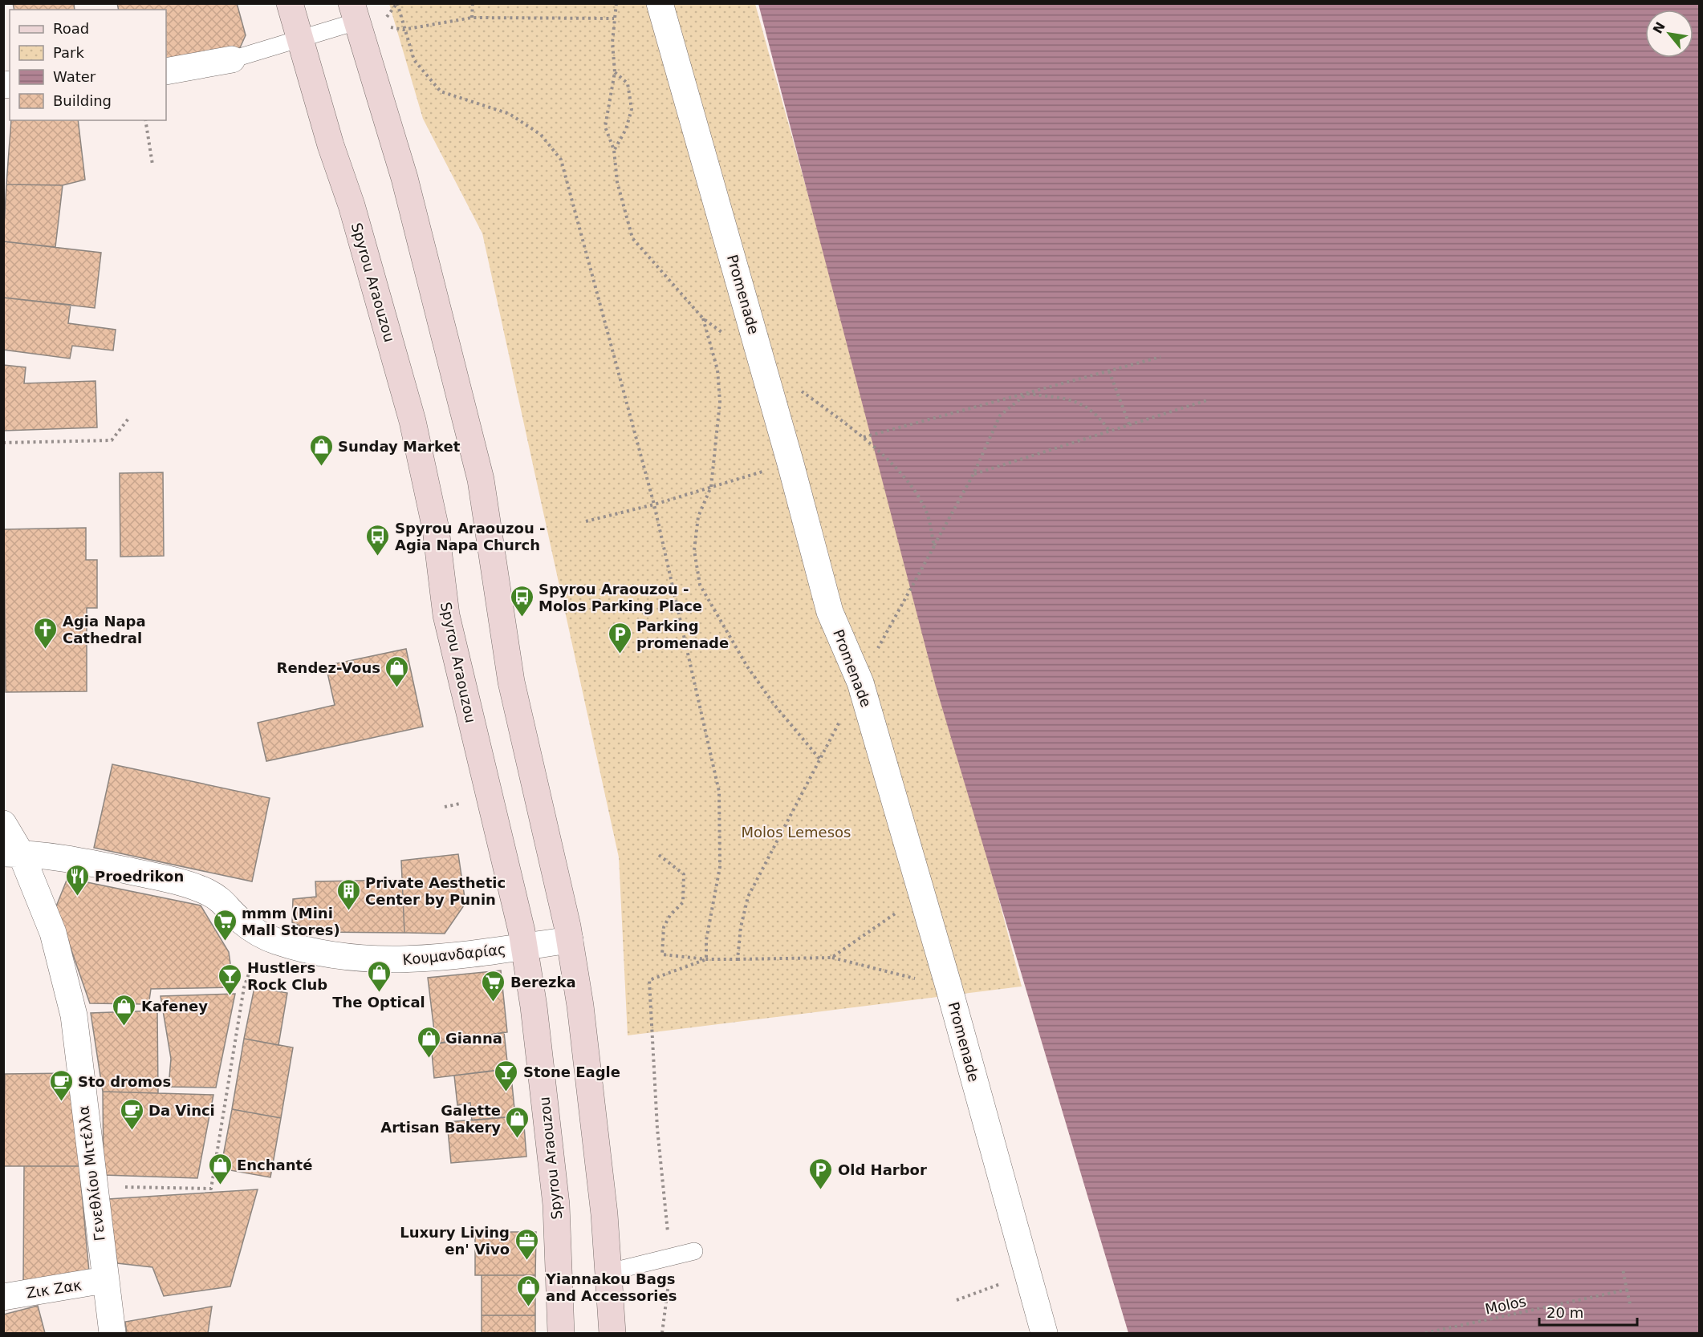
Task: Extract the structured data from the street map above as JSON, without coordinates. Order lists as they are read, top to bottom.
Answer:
{
  "streets": {
    "main road": ["Spyrou Araouzou"],
    "street": [
      "Promenade",
      "Κουμανδαρίας",
      "Γενεθλίου Μιτέλλα",
      "Ζικ Ζακ"
    ],
    "path": ["Molos"]
  },
  "crossings": [
    ["Spyrou Araouzou", "Κουμανδαρίας"],
    ["Κουμανδαρίας", "Γενεθλίου Μιτέλλα"],
    ["Γενεθλίου Μιτέλλα", "Ζικ Ζακ"]
  ],
  "parks": ["Molos Lemesos"],
  "places": {
    "shop": [
      "Sunday Market",
      "Rendez-Vous",
      "The Optical",
      "Kafeney",
      "Gianna",
      "Galette Artisan Bakery",
      "Enchanté",
      "Yiannakou Bags and Accessories"
    ],
    "bus stop": ["Spyrou Araouzou - Agia Napa Church", "Spyrou Araouzou - Molos Parking Place"],
    "church": ["Agia Napa Cathedral"],
    "parking": ["Parking promenade", "Old Harbor"],
    "restaurant": ["Proedrikon"],
    "building": ["Private Aesthetic Center by Punin"],
    "supermarket": ["mmm (Mini Mall Stores)", "Berezka"],
    "bar": ["Hustlers Rock Club", "Stone Eagle"],
    "cafe": ["Sto dromos", "Da Vinci"],
    "office": ["Luxury Living en' Vivo"]
  },
  "legend": [
    "Road",
    "Park",
    "Water",
    "Building"
  ],
  "scale_bar": "20 m",
  "north": "top left"
}
